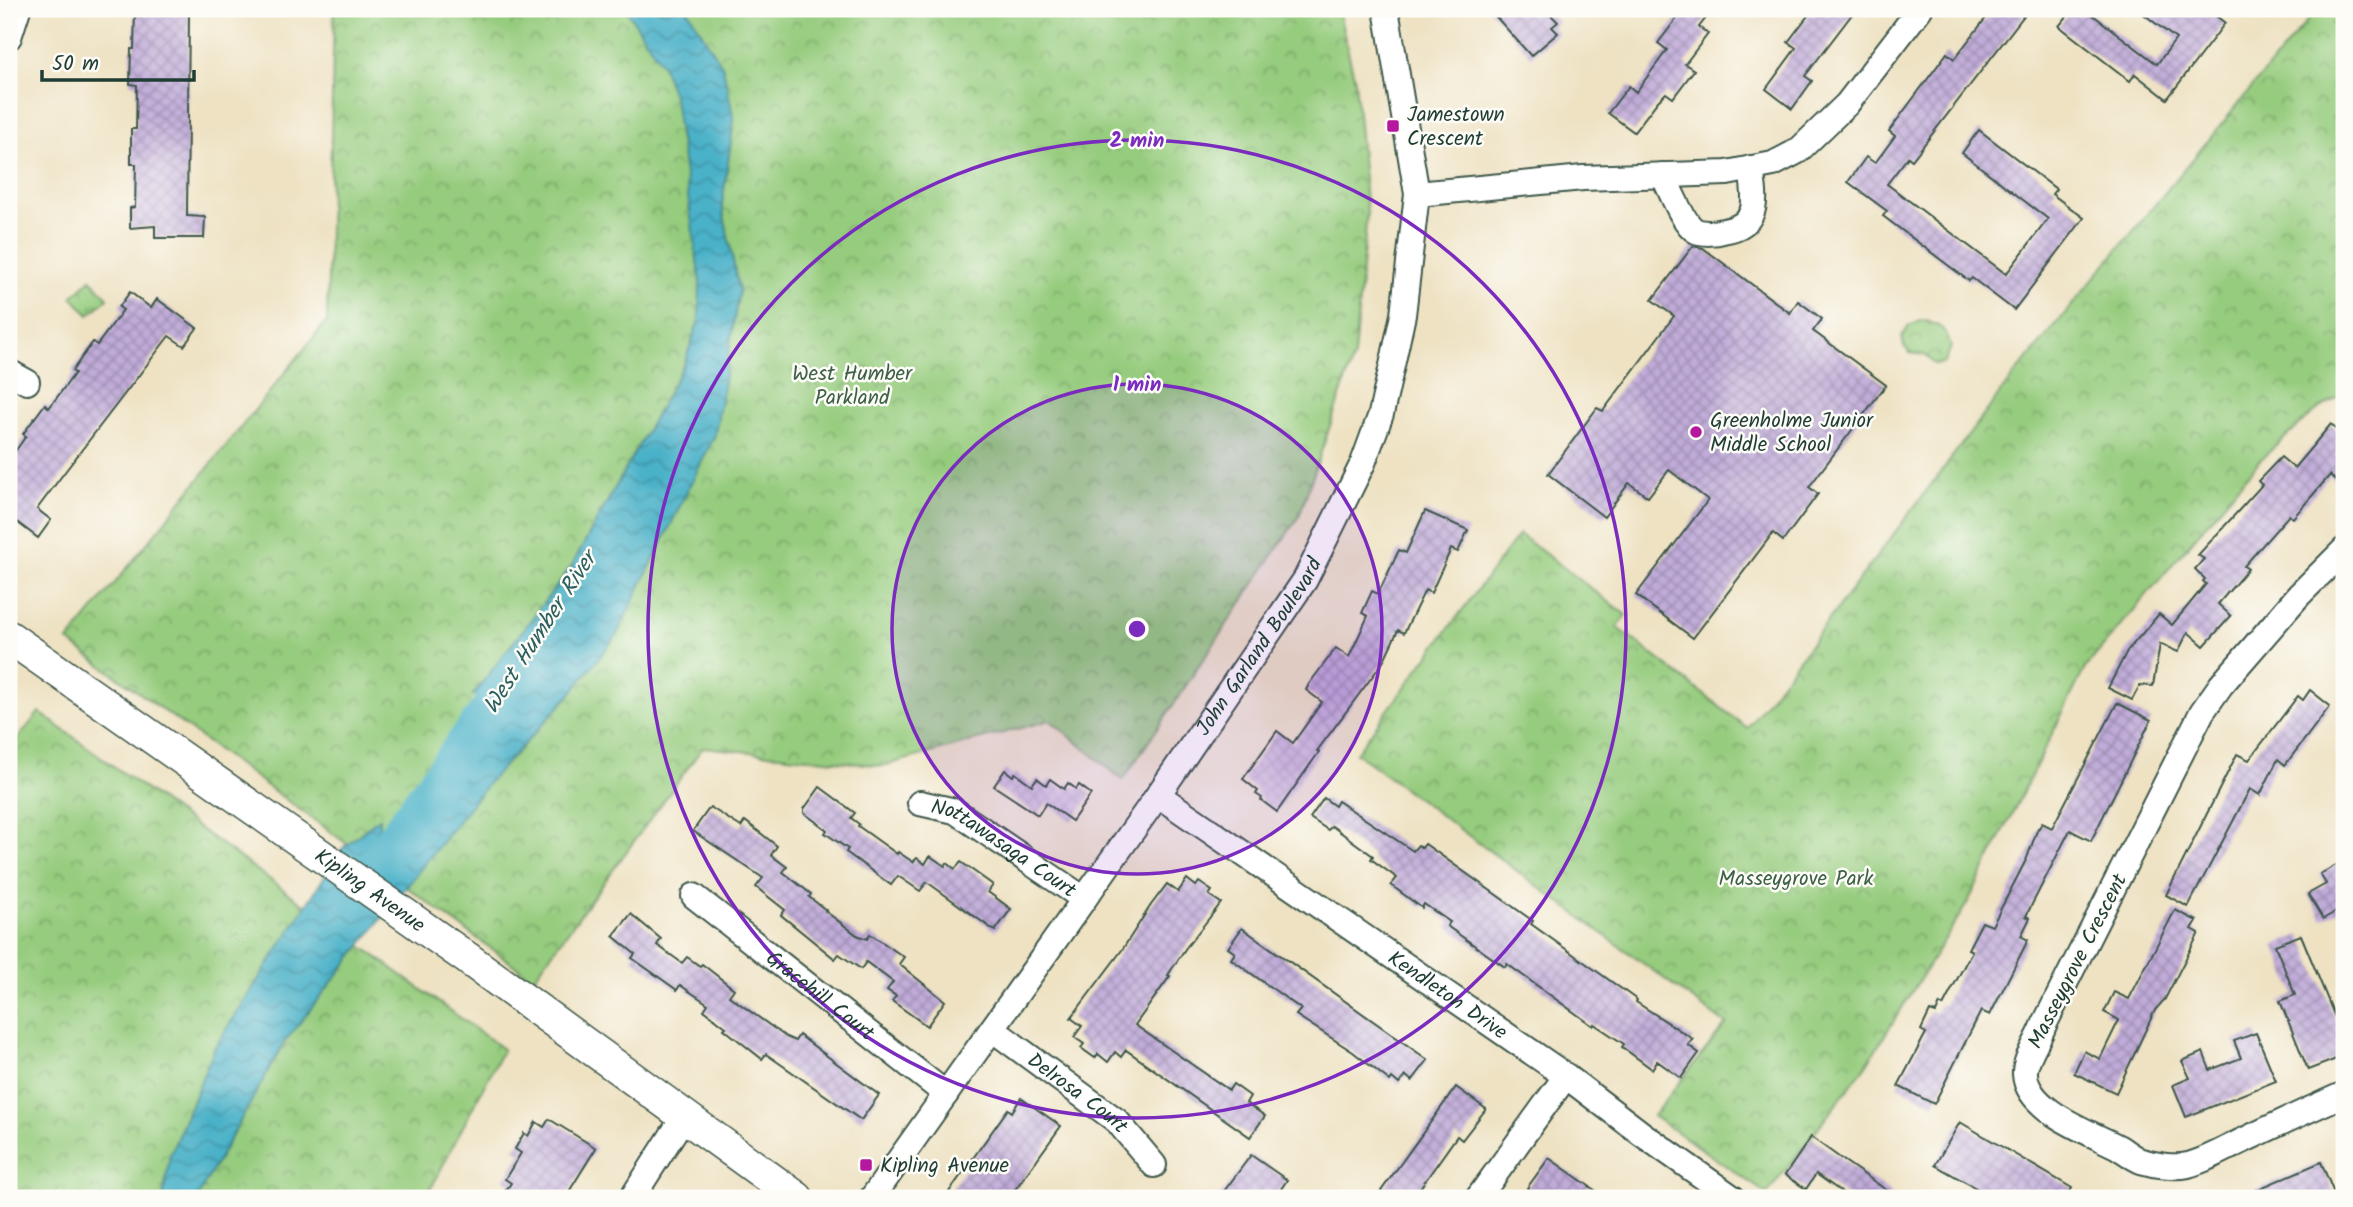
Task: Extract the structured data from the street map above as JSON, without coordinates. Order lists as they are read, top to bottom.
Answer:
{
  "streets": {
    "main road": ["Kipling Avenue"],
    "street": [
      "John Garland Boulevard",
      "Nottawasaga Court",
      "Masseygrove Crescent",
      "Kendleton Drive",
      "Gracehill Court",
      "Delrosa Court"
    ]
  },
  "crossings": [
    ["John Garland Boulevard", "Nottawasaga Court"],
    ["John Garland Boulevard", "Kendleton Drive"],
    ["John Garland Boulevard", "Gracehill Court"],
    ["John Garland Boulevard", "Delrosa Court"]
  ],
  "water": ["West Humber River"],
  "parks": ["West Humber Parkland", "Masseygrove Park"],
  "places": {
    "transit": ["Jamestown Crescent", "Kipling Avenue"],
    "other": ["Greenholme Junior Middle School"]
  },
  "scale_bar": "50 m",
  "rings": ["2 min", "1 min"]
}
